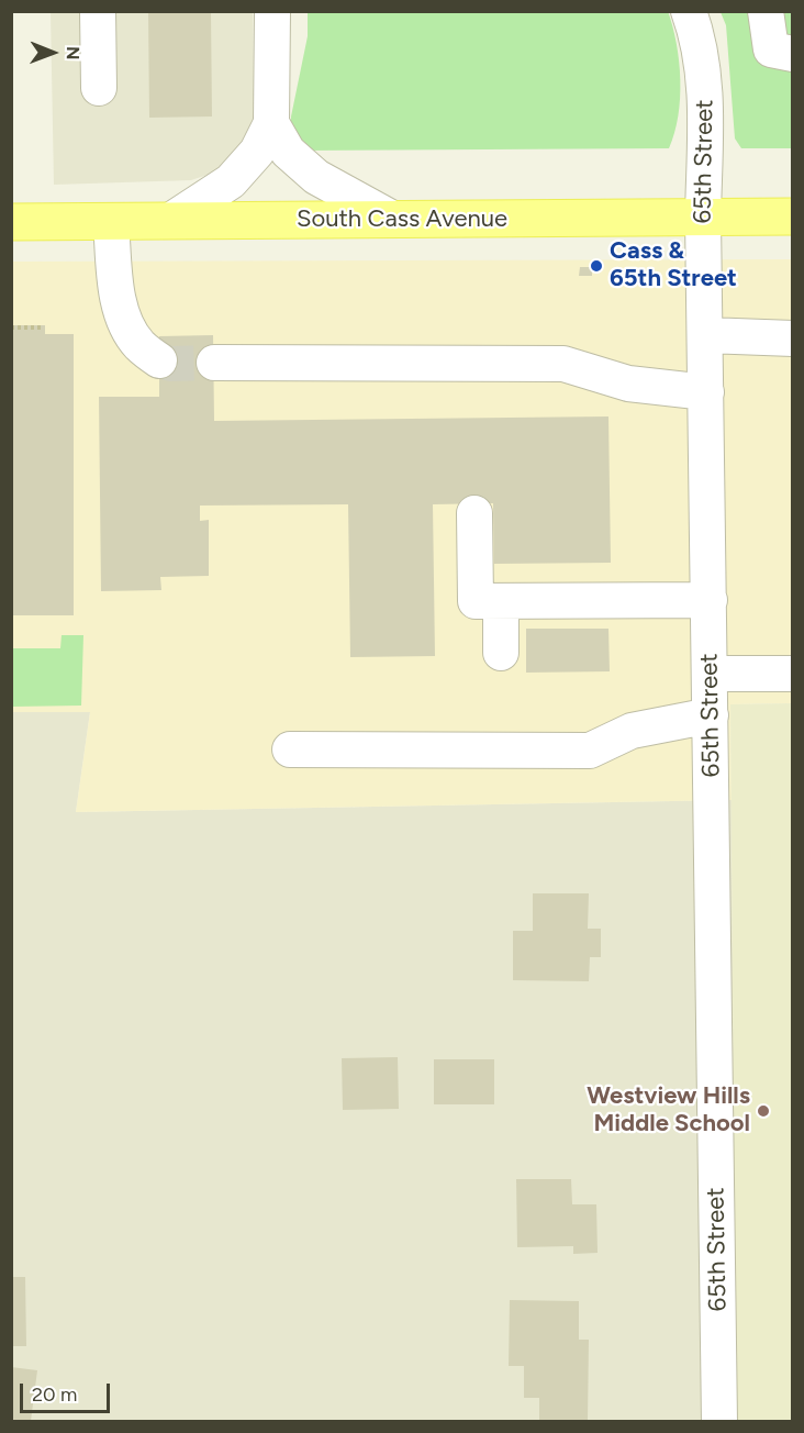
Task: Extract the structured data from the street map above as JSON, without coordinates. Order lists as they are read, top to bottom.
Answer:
{
  "streets": {
    "main road": ["South Cass Avenue"],
    "street": ["65th Street"]
  },
  "crossings": [
    ["65th Street", "South Cass Avenue"]
  ],
  "places": ["Cass & 65th Street", "Westview Hills Middle School"],
  "scale_bar": "20 m",
  "north": "right"
}
